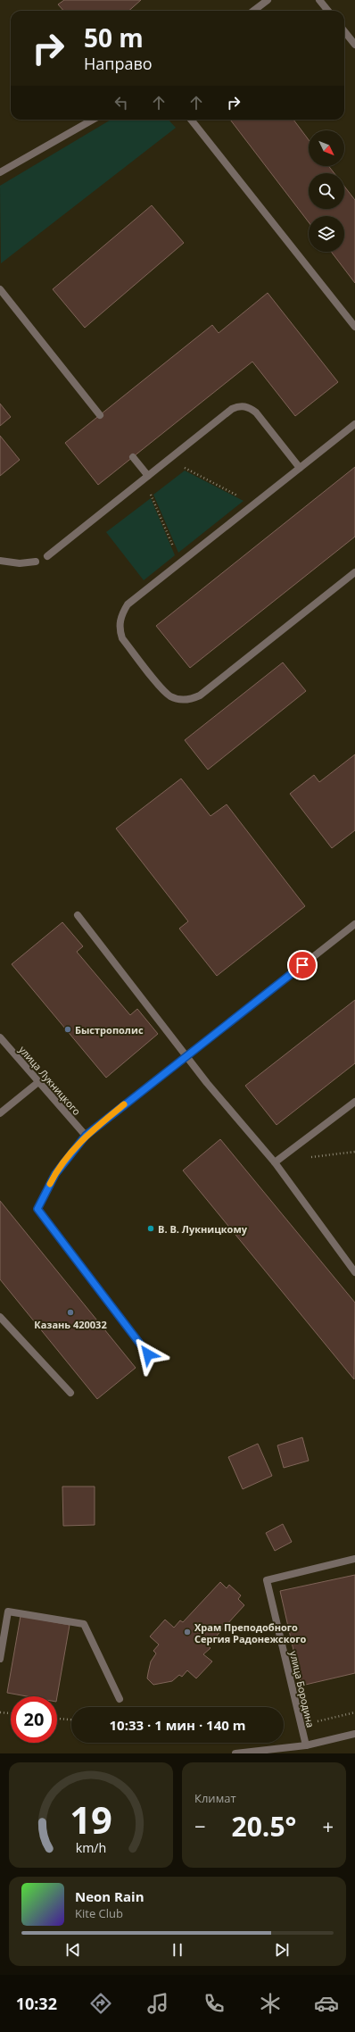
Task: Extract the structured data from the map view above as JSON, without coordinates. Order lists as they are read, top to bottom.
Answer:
{
  "streets": {
    "street": ["улица Лукницкого", "улица Бородина"]
  },
  "places": [
    "Быстрополис",
    "В. В. Лукницкому",
    "Казань 420032",
    "Храм Преподобного Сергия Радонежского"
  ],
  "north": "bottom right",
  "page": {
    "turn": ["50 m", "Направо"],
    "limit": "20",
    "trip": "10:33 · 1 мин · 140 m",
    "tile": "Климат",
    "heat": ["−", "20.5°", "+"],
    "song": ["Neon Rain", "Kite Club"],
    "tabs": "10:32",
    "gauge": ["19", "km/h"]
  }
}
